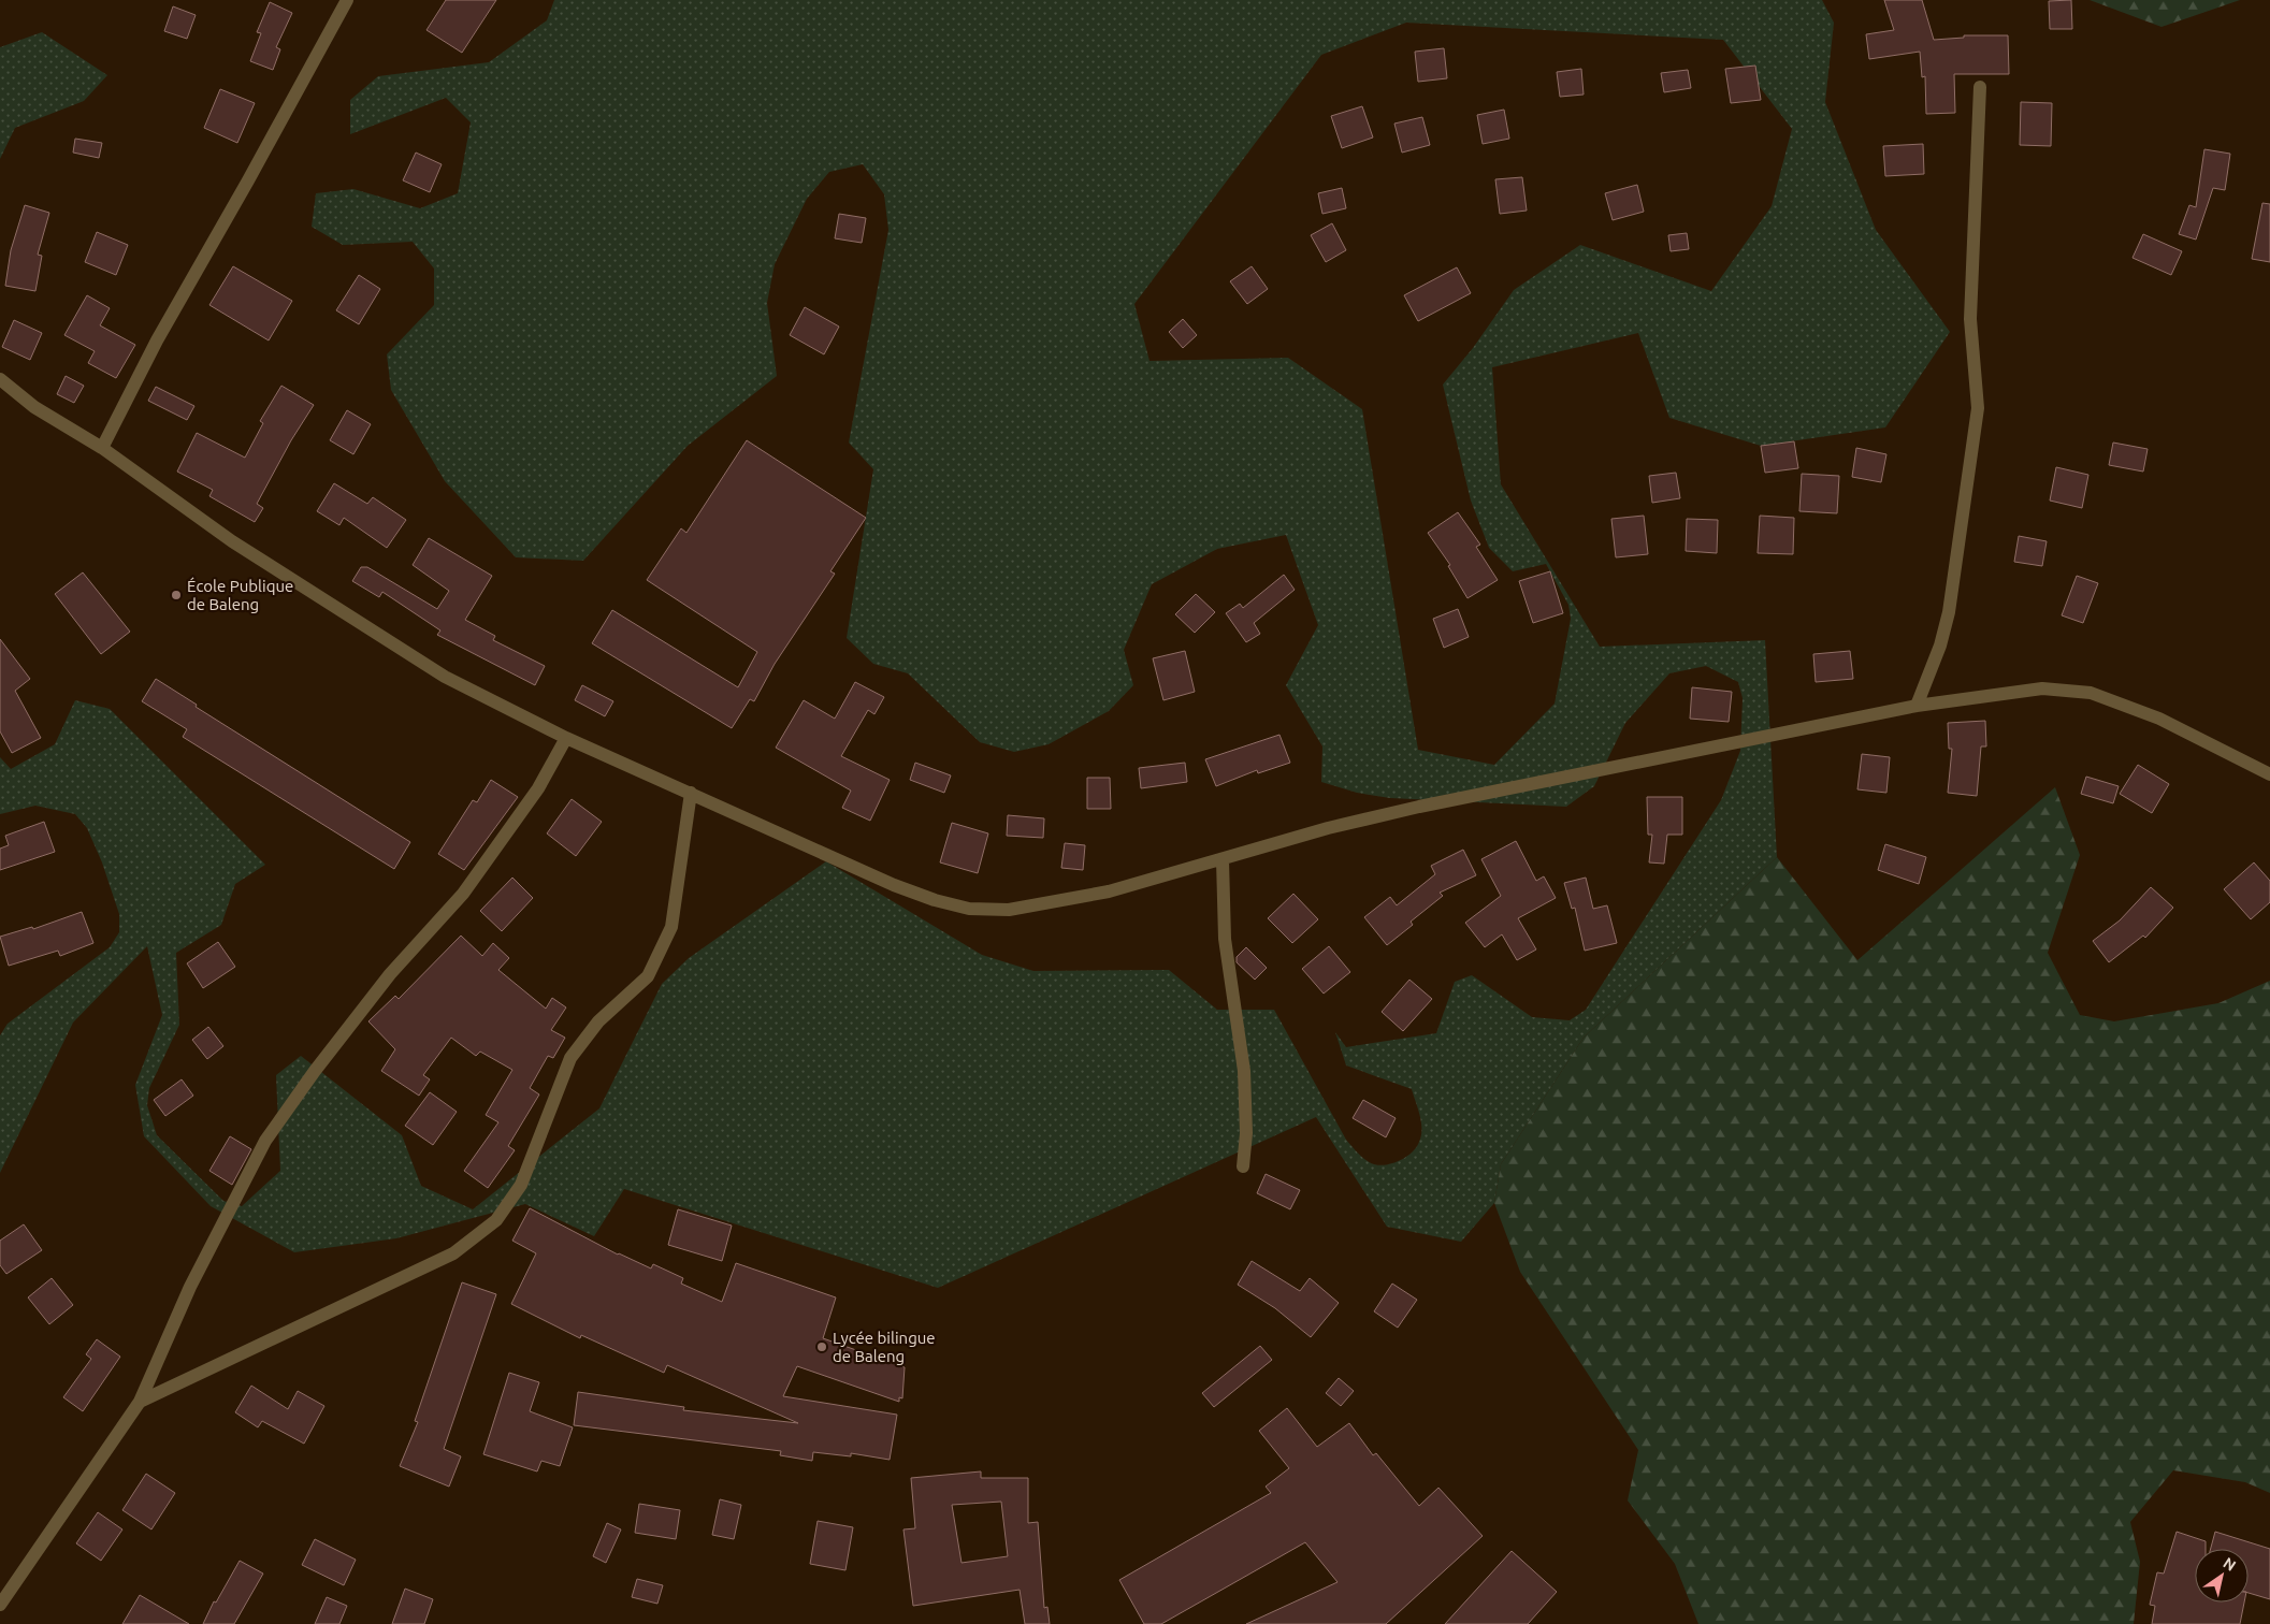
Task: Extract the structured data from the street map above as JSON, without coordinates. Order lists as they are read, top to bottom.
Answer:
{
  "places": ["École Publique de Baleng", "Lycée bilingue de Baleng"],
  "north": "top right"
}
